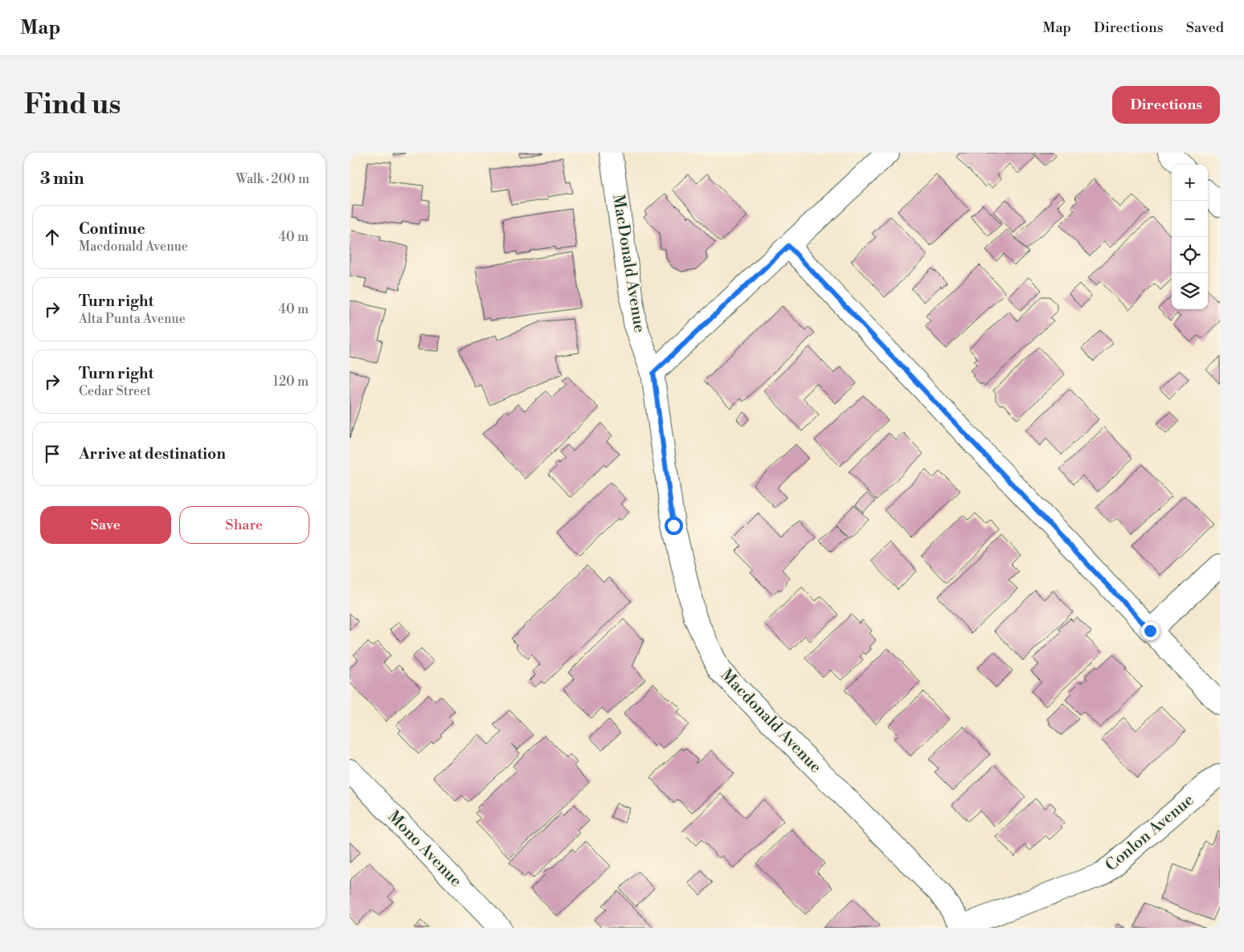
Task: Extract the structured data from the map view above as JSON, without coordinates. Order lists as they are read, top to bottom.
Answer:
{
  "streets": {
    "street": [
      "MacDonald Avenue",
      "Macdonald Avenue",
      "Conlon Avenue",
      "Mono Avenue"
    ]
  },
  "crossings": [
    ["MacDonald Avenue", "Macdonald Avenue"],
    ["Macdonald Avenue", "Conlon Avenue"]
  ],
  "page": {
    "header": "Map",
    "nav": ["Map", "Directions", "Saved"],
    "buttons": [
      "Directions",
      ["Save", "Share"]
    ],
    "title": "Find us",
    "heading": ["3 min", "Walk · 200 m"],
    "map_buttons": ["+", "−"],
    "list": [
      ["Continue", "Macdonald Avenue", "40 m"],
      ["Turn right", "Alta Punta Avenue", "40 m"],
      ["Turn right", "Cedar Street", "120 m"],
      "Arrive at destination"
    ]
  }
}
